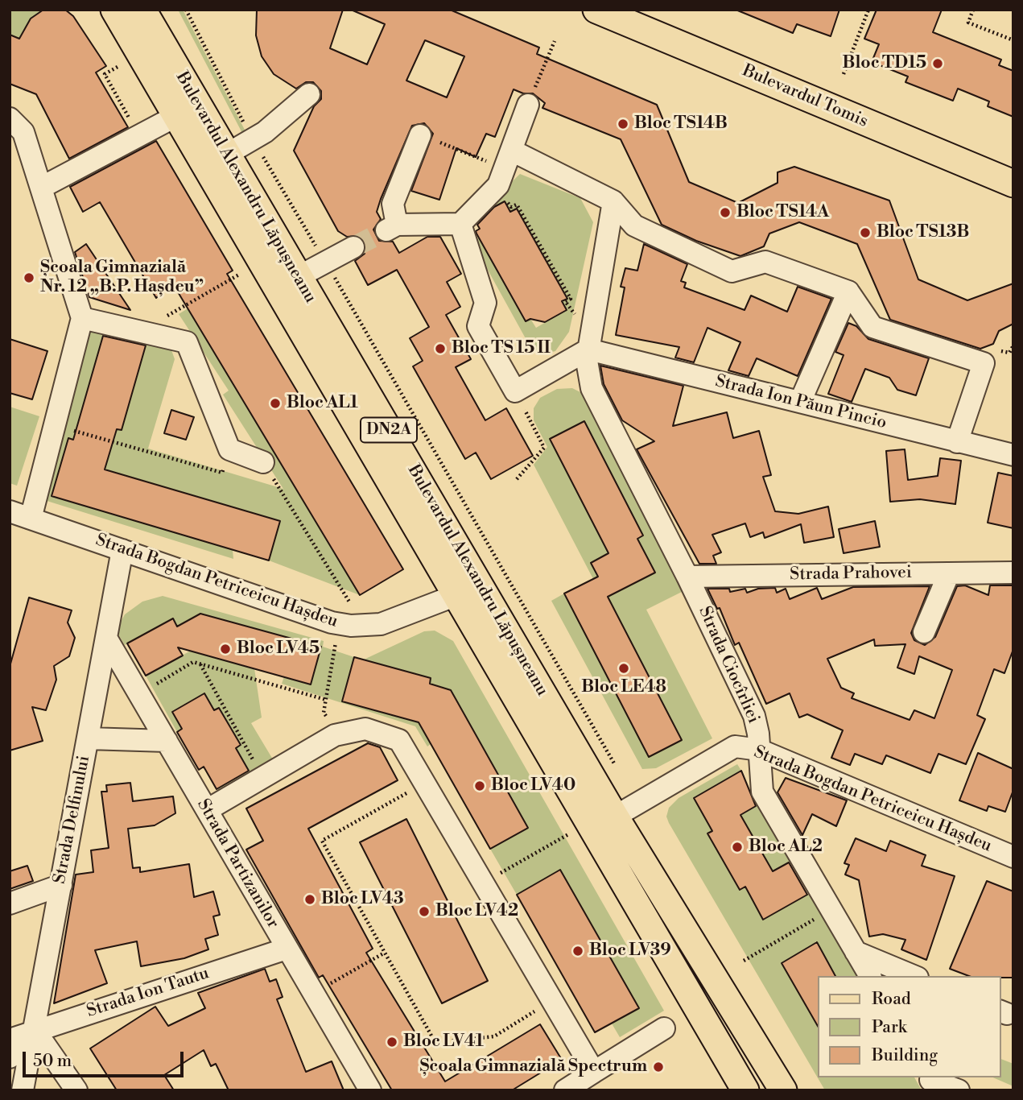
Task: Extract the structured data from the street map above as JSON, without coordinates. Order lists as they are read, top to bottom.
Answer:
{
  "streets": {
    "main road": ["Bulevardul Tomis", "Bulevardul Alexandru Lăpușneanu", "DN2A"],
    "street": [
      "Strada Ion Păun Pincio",
      "Strada Prahovei",
      "Strada Bogdan Petriceicu Hașdeu",
      "Strada Ciocîrliei",
      "Strada Delfinului",
      "Strada Partizanilor",
      "Strada Ion Tautu"
    ]
  },
  "crossings": [
    ["Bulevardul Alexandru Lăpușneanu", "Strada Bogdan Petriceicu Hașdeu"],
    ["Strada Ion Păun Pincio", "Strada Ciocîrliei"],
    ["Strada Prahovei", "Strada Ciocîrliei"],
    ["Strada Bogdan Petriceicu Hașdeu", "Strada Ciocîrliei"],
    ["Strada Bogdan Petriceicu Hașdeu", "Strada Delfinului"],
    ["Strada Delfinului", "Strada Partizanilor"],
    ["Strada Delfinului", "Strada Ion Tautu"],
    ["Strada Partizanilor", "Strada Ion Tautu"]
  ],
  "places": [
    "Bloc TD15",
    "Bloc TS14B",
    "Bloc TS14A",
    "Bloc TS13B",
    "Școala Gimnazială Nr. 12 „B.P. Hașdeu”",
    "Bloc TS 15 II",
    "Bloc AL1",
    "Bloc LV45",
    "Bloc LE48",
    "Bloc LV40",
    "Bloc AL2",
    "Bloc LV43",
    "Bloc LV42",
    "Bloc LV39",
    "Bloc LV41",
    "Școala Gimnazială Spectrum"
  ],
  "legend": ["Road", "Park", "Building"],
  "scale_bar": "50 m"
}
